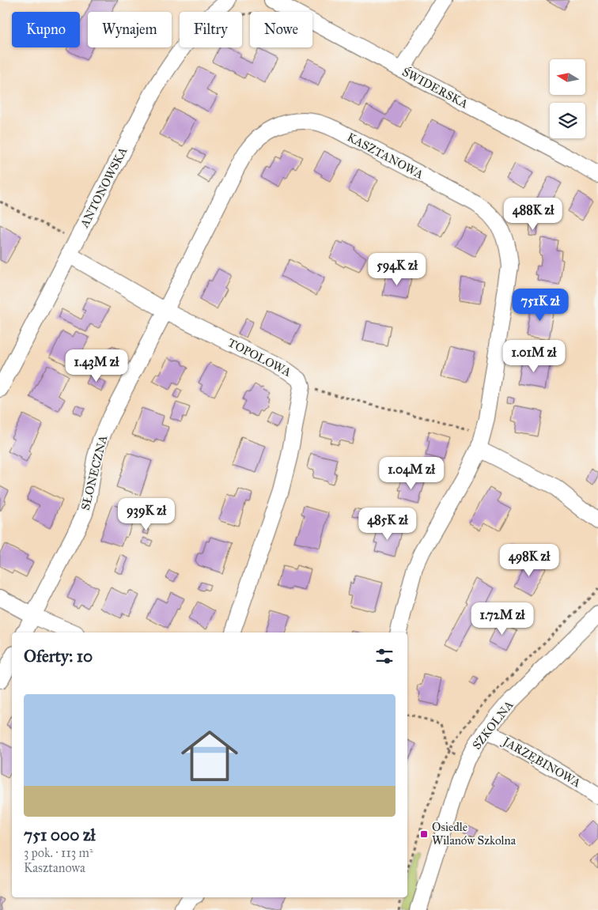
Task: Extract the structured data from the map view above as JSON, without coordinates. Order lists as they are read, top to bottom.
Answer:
{
  "streets": {
    "street": [
      "ŚWIDERSKA",
      "KASZTANOWA",
      "ANTONOWSKA",
      "TOPOLOWA",
      "SŁONECZNA",
      "SZKOLNA",
      "JARZĘBINOWA"
    ]
  },
  "crossings": [
    ["KASZTANOWA", "TOPOLOWA"],
    ["KASZTANOWA", "SŁONECZNA"],
    ["ANTONOWSKA", "TOPOLOWA"],
    ["TOPOLOWA", "SŁONECZNA"],
    ["SZKOLNA", "JARZĘBINOWA"]
  ],
  "places": {
    "transit": ["Osiedle Wilanów Szkolna"]
  },
  "north": "left",
  "page": {
    "chip": [
      "Kupno",
      "Wynajem",
      "Filtry",
      "Nowe"
    ],
    "price": [
      "488K zł",
      "594K zł",
      "751K zł",
      "1.01M zł",
      "1.43M zł",
      "1.04M zł",
      "939K zł",
      "485K zł",
      "498K zł",
      "1.72M zł"
    ],
    "heading": "Oferty: 10",
    "list": [
      {
        "name": "751 000 zł",
        "note": "3 pok. · 113 m² · Kasztanowa"
      }
    ]
  }
}
